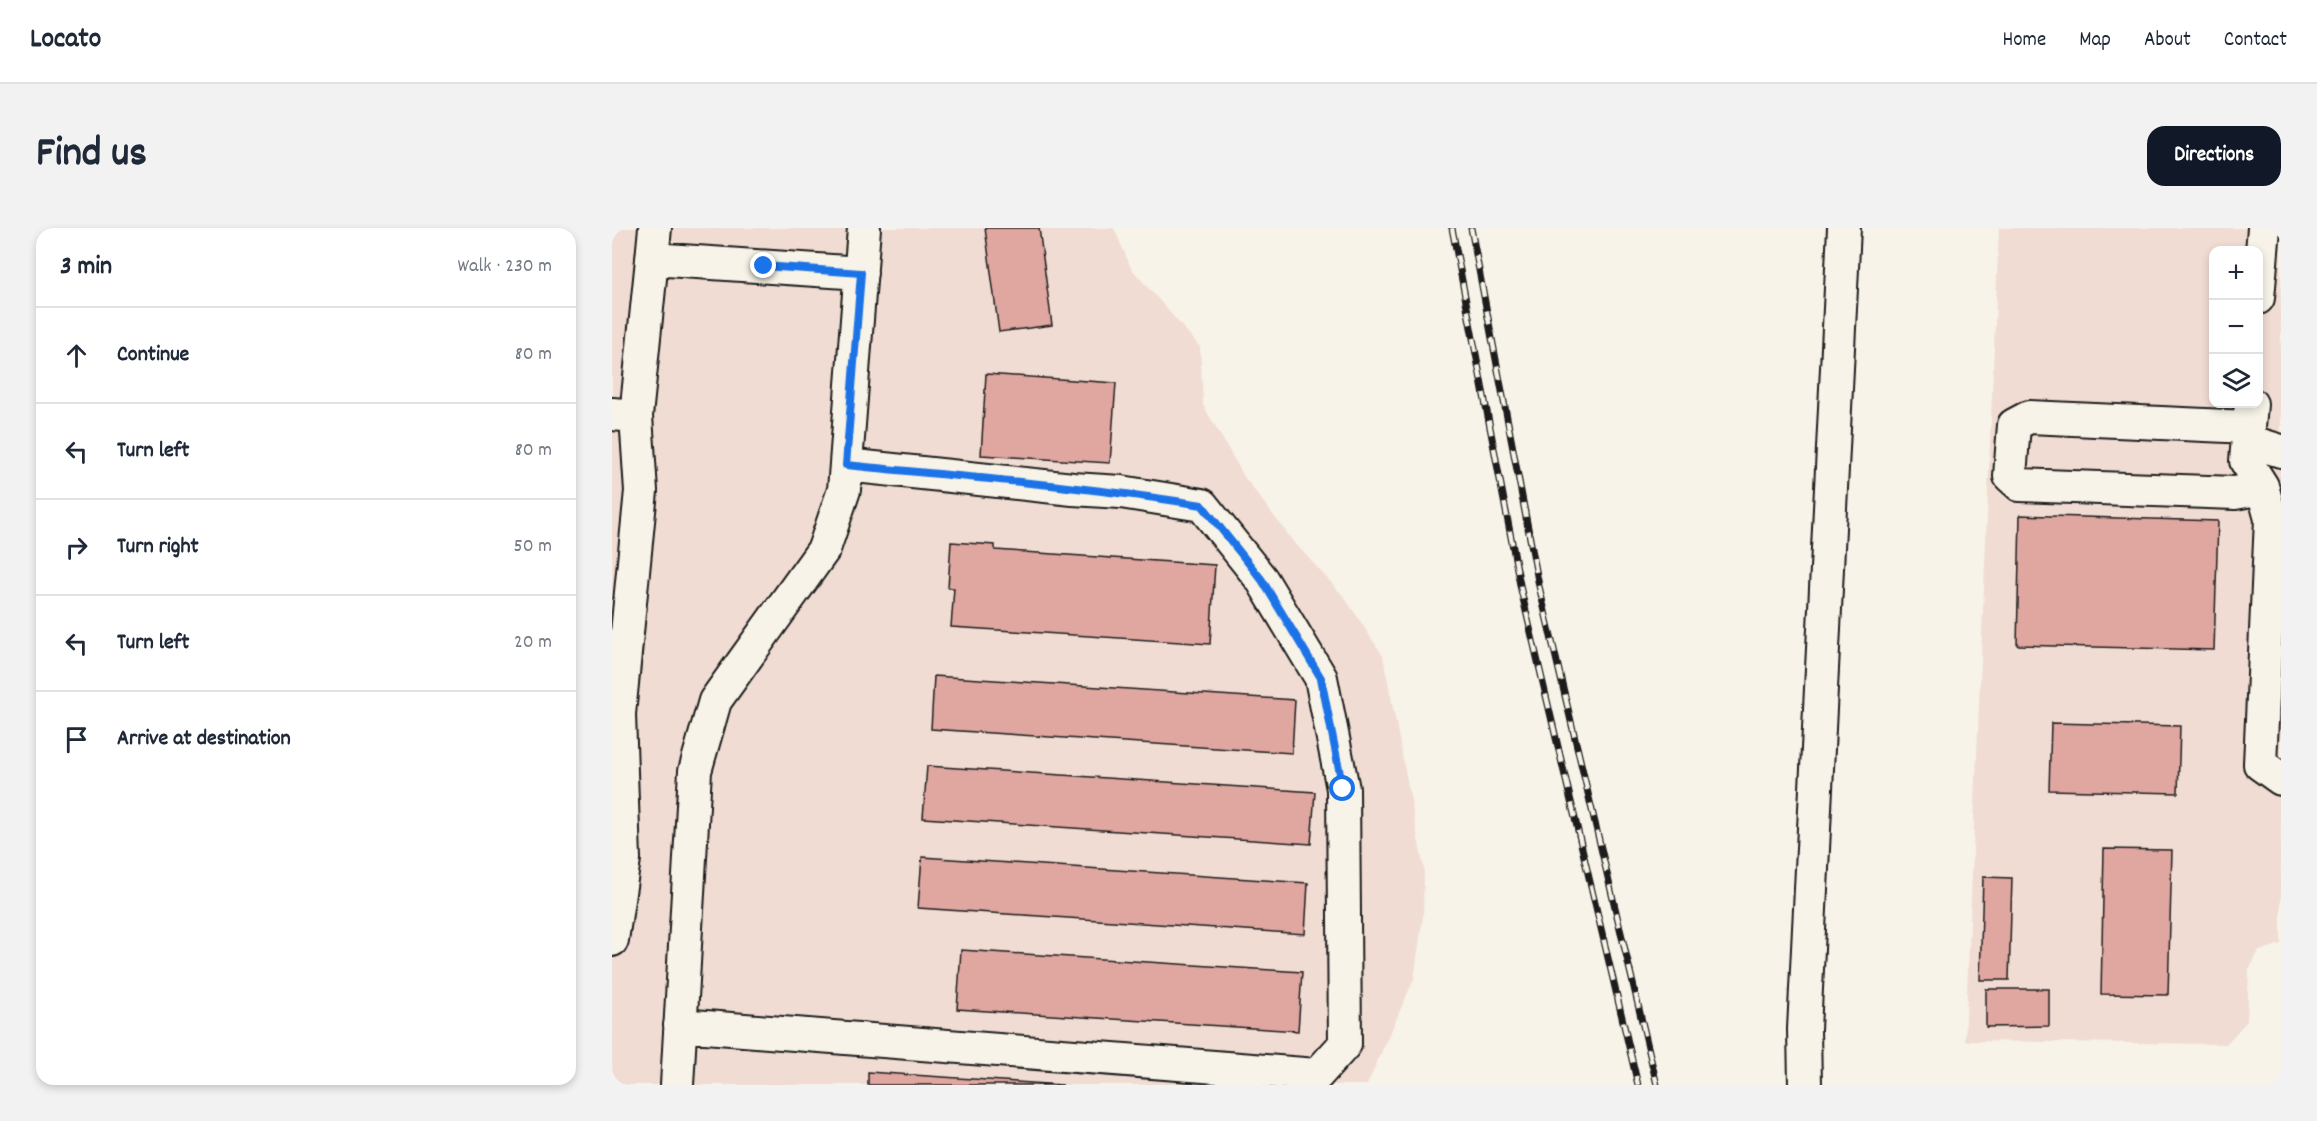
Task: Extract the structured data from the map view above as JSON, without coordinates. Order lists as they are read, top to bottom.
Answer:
{
  "page": {
    "header": "Locato",
    "nav": [
      "Home",
      "Map",
      "About",
      "Contact"
    ],
    "title": "Find us",
    "buttons": "Directions",
    "heading": ["3 min", "Walk · 230 m"],
    "map_buttons": ["+", "−"],
    "list": [
      ["Continue", "80 m"],
      ["Turn left", "80 m"],
      ["Turn right", "50 m"],
      ["Turn left", "20 m"],
      "Arrive at destination"
    ]
  }
}
